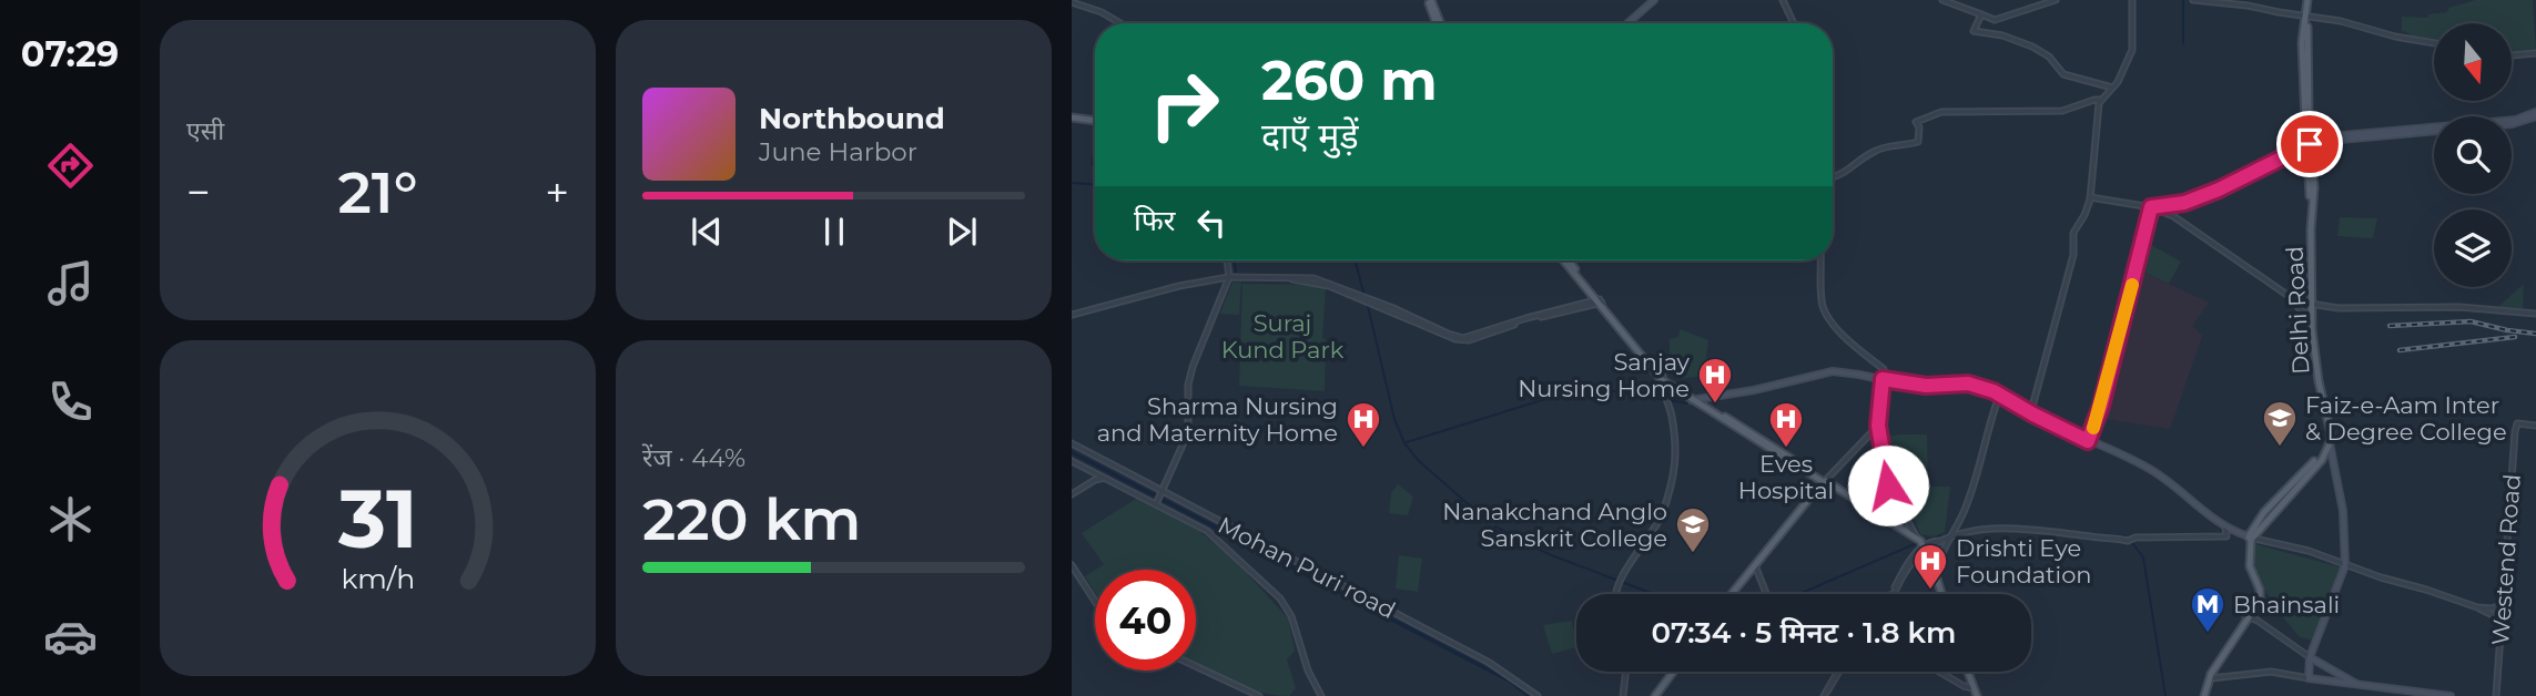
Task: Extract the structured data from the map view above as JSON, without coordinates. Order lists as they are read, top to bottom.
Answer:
{
  "streets": {
    "main road": ["Delhi Road"],
    "street": ["Westend Road", "Mohan Puri road"]
  },
  "parks": ["Suraj Kund Park"],
  "places": {
    "hospital": [
      "Sanjay Nursing Home",
      "Sharma Nursing and Maternity Home",
      "Eves Hospital",
      "Drishti Eye Foundation"
    ],
    "school or university": ["Faiz-e-Aam Inter & Degree College", "Nanakchand Anglo Sanskrit College"],
    "metro station": ["Bhainsali"]
  },
  "north": "bottom",
  "page": {
    "tabs": "07:29",
    "tile": [
      "एसी",
      ["रेंज · 44%", "220 km"]
    ],
    "turn": ["260 m", "दाएँ मुड़ें"],
    "song": ["Northbound", "June Harbor"],
    "heat": ["−", "21°", "+"],
    "then": "फिर",
    "limit": "40",
    "trip": "07:34 · 5 मिनट · 1.8 km",
    "gauge": ["31", "km/h"]
  }
}
